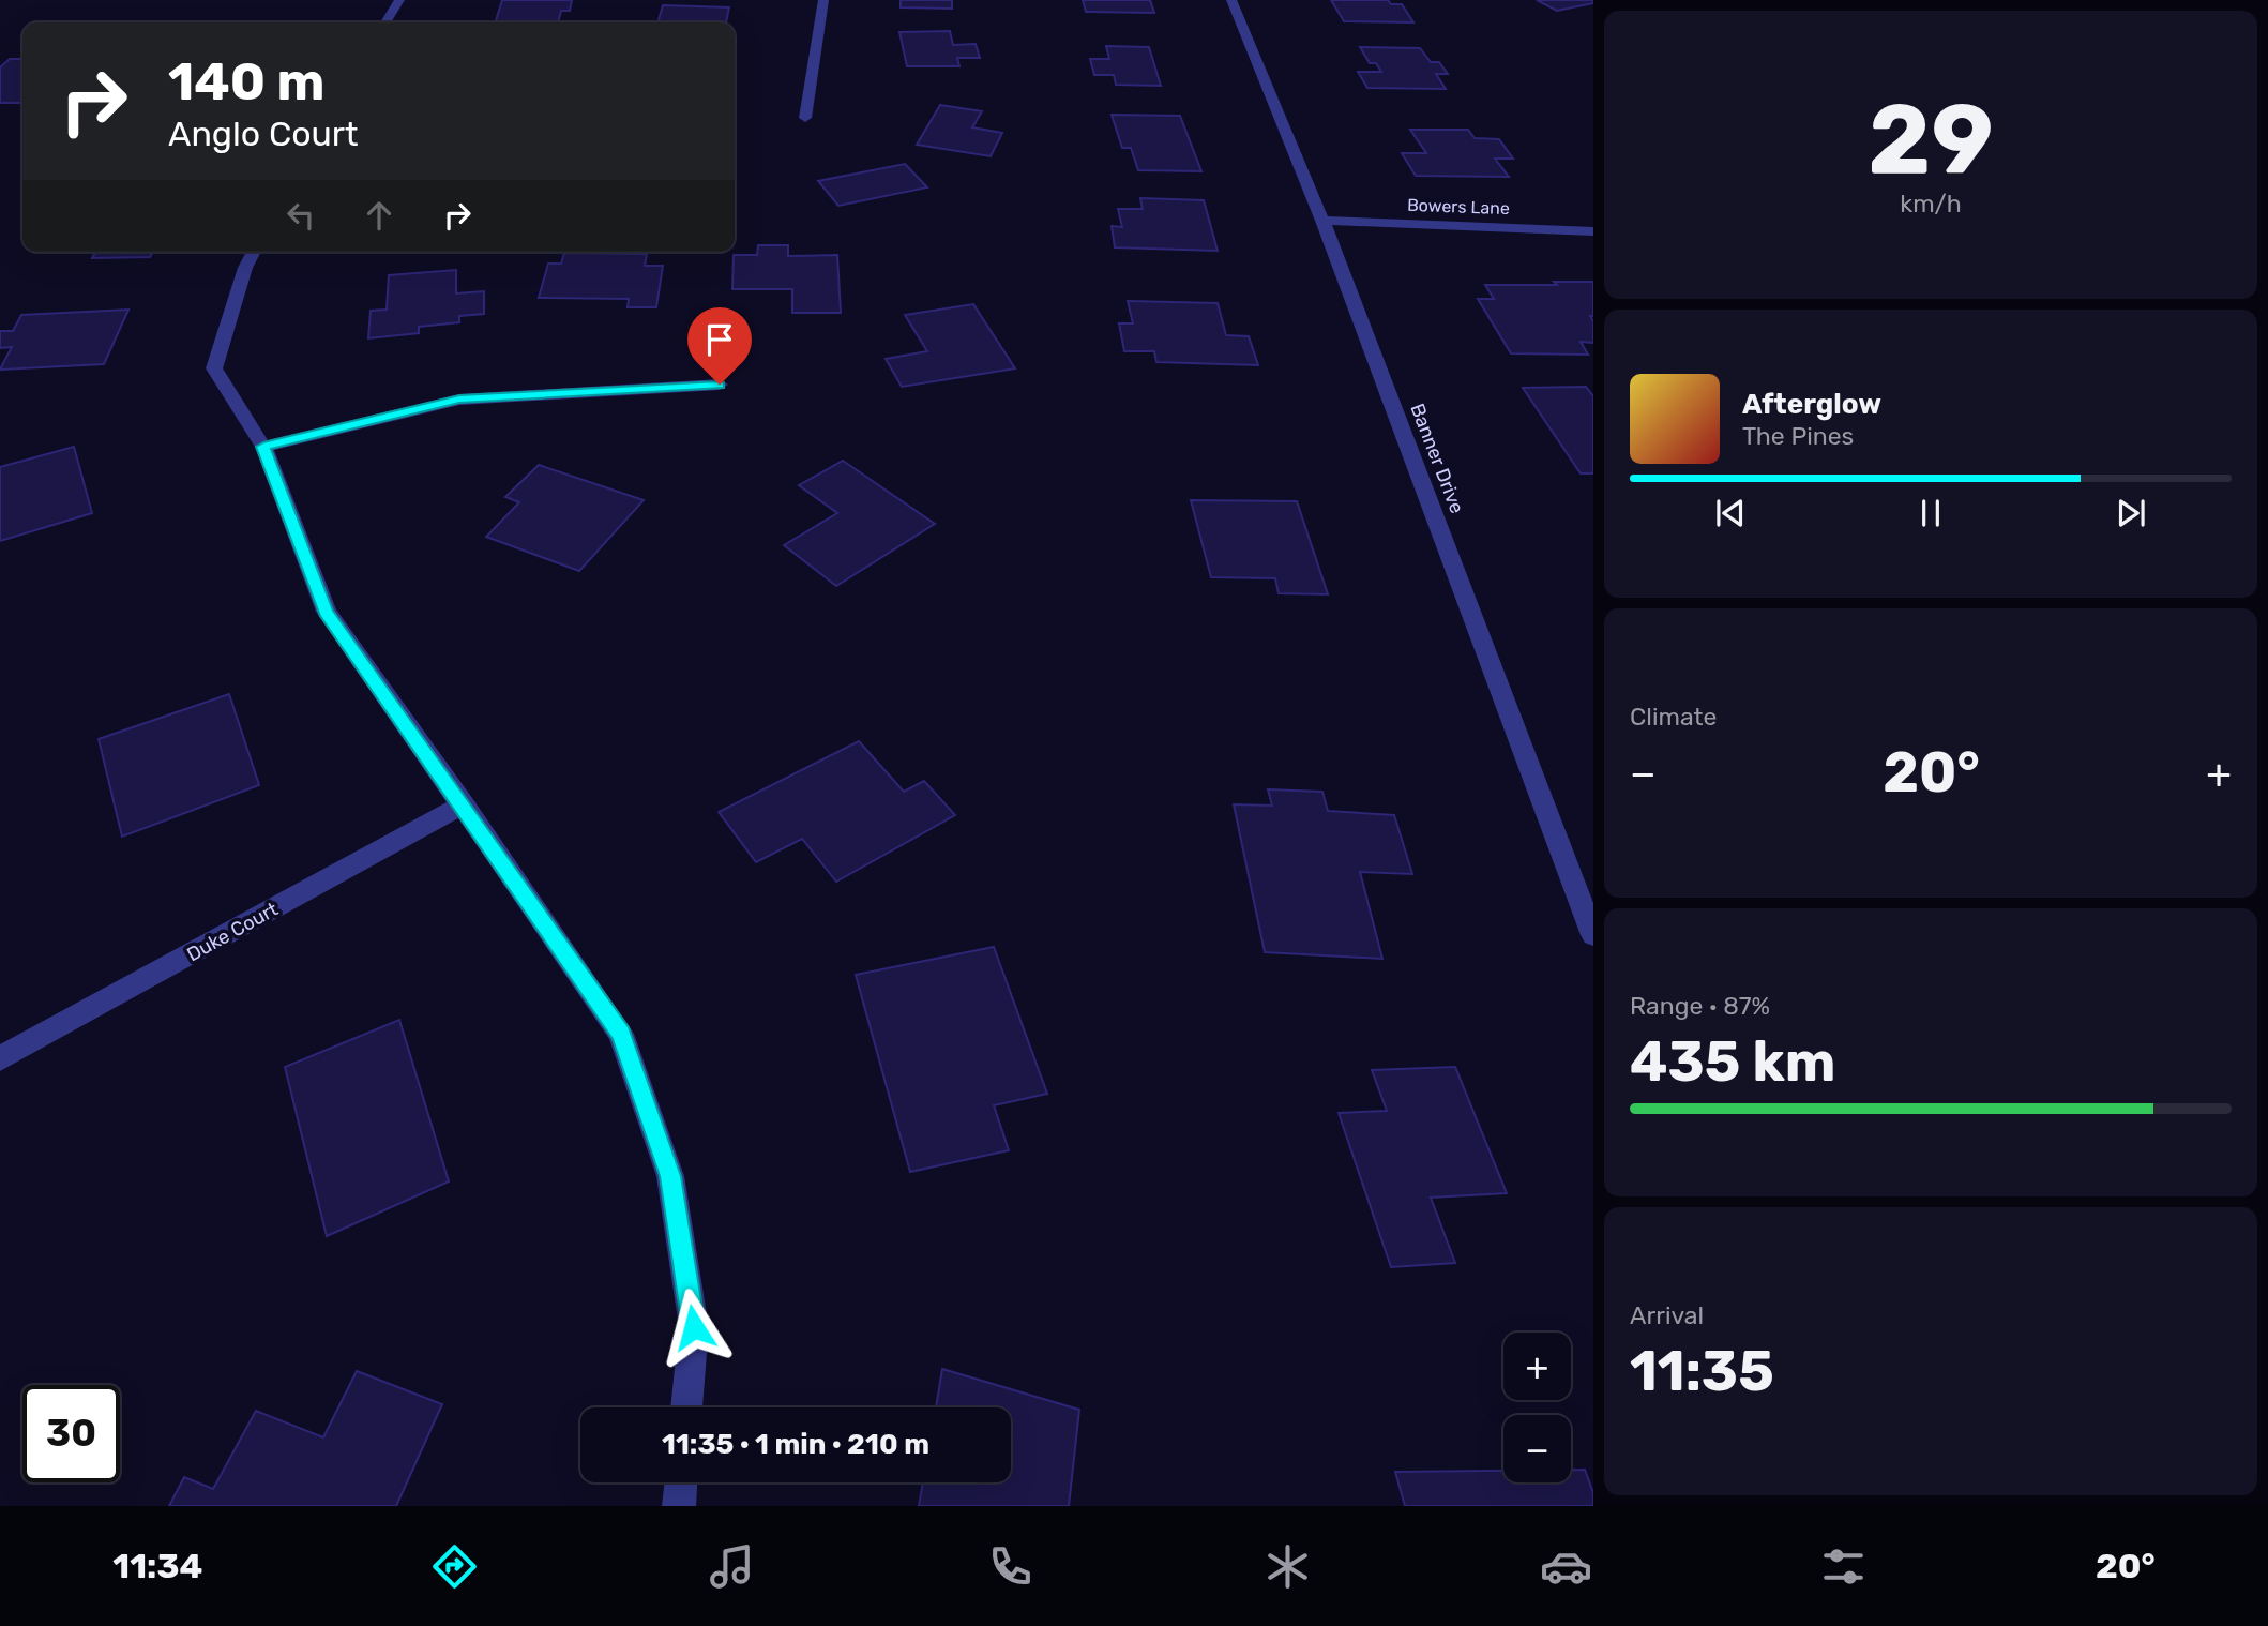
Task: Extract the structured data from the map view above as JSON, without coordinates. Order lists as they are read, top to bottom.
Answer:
{
  "streets": {
    "street": ["Bowers Lane", "Banner Drive", "Duke Court"]
  },
  "crossings": [
    ["Bowers Lane", "Banner Drive"]
  ],
  "page": {
    "tile": [
      ["29", "km/h"],
      "Climate",
      ["Range · 87%", "435 km"],
      ["Arrival", "11:35"]
    ],
    "turn": ["140 m", "Anglo Court"],
    "song": ["Afterglow", "The Pines"],
    "heat": ["−", "20°", "+"],
    "map_buttons": ["+", "−"],
    "limit": "30",
    "trip": "11:35 · 1 min · 210 m",
    "tabs": ["11:34", "20°"]
  }
}
